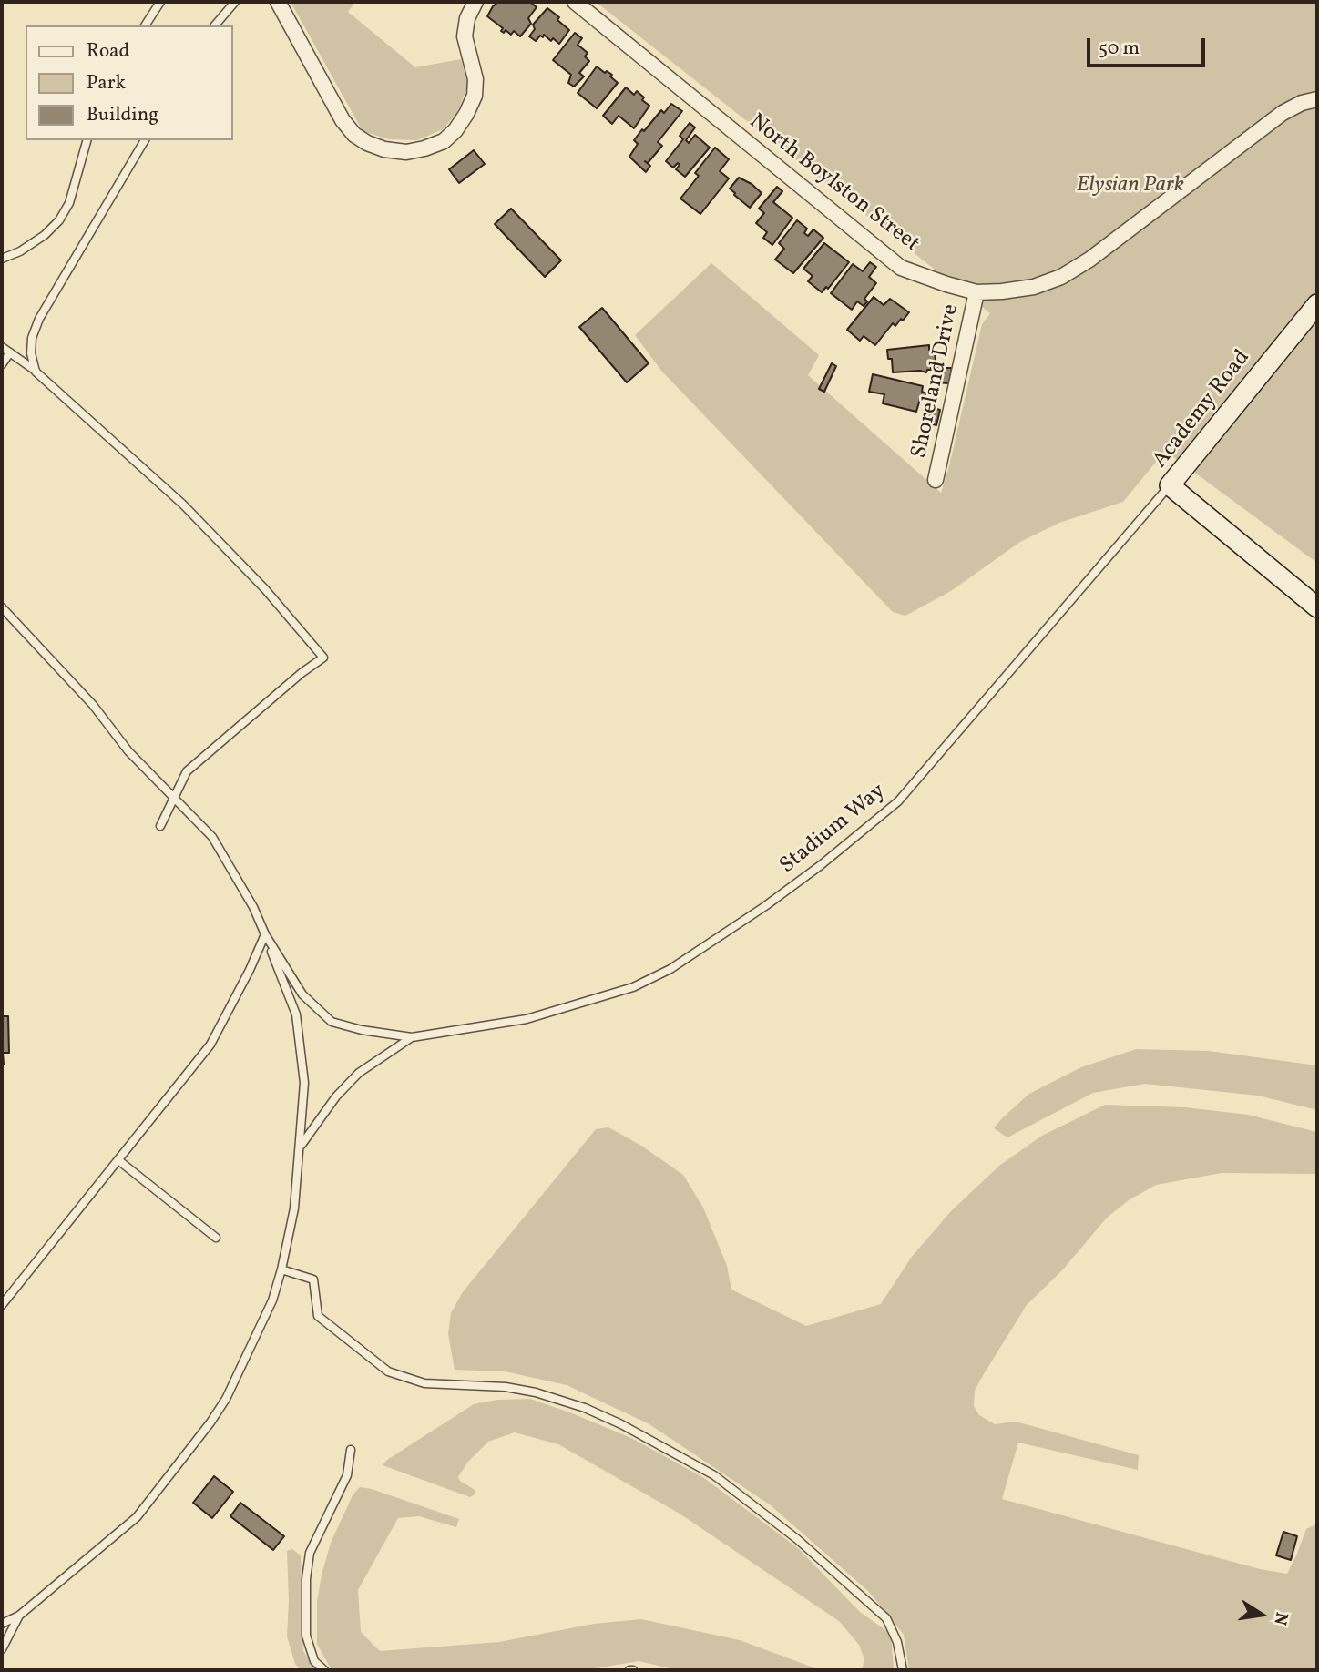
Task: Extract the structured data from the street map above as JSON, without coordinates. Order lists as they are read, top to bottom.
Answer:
{
  "streets": {
    "main road": ["Academy Road"],
    "street": ["North Boylston Street", "Shoreland Drive"],
    "lane": ["Stadium Way"]
  },
  "crossings": [
    ["North Boylston Street", "Shoreland Drive"],
    ["Academy Road", "Stadium Way"]
  ],
  "parks": ["Elysian Park"],
  "legend": ["Road", "Park", "Building"],
  "scale_bar": "50 m",
  "north": "right"
}
